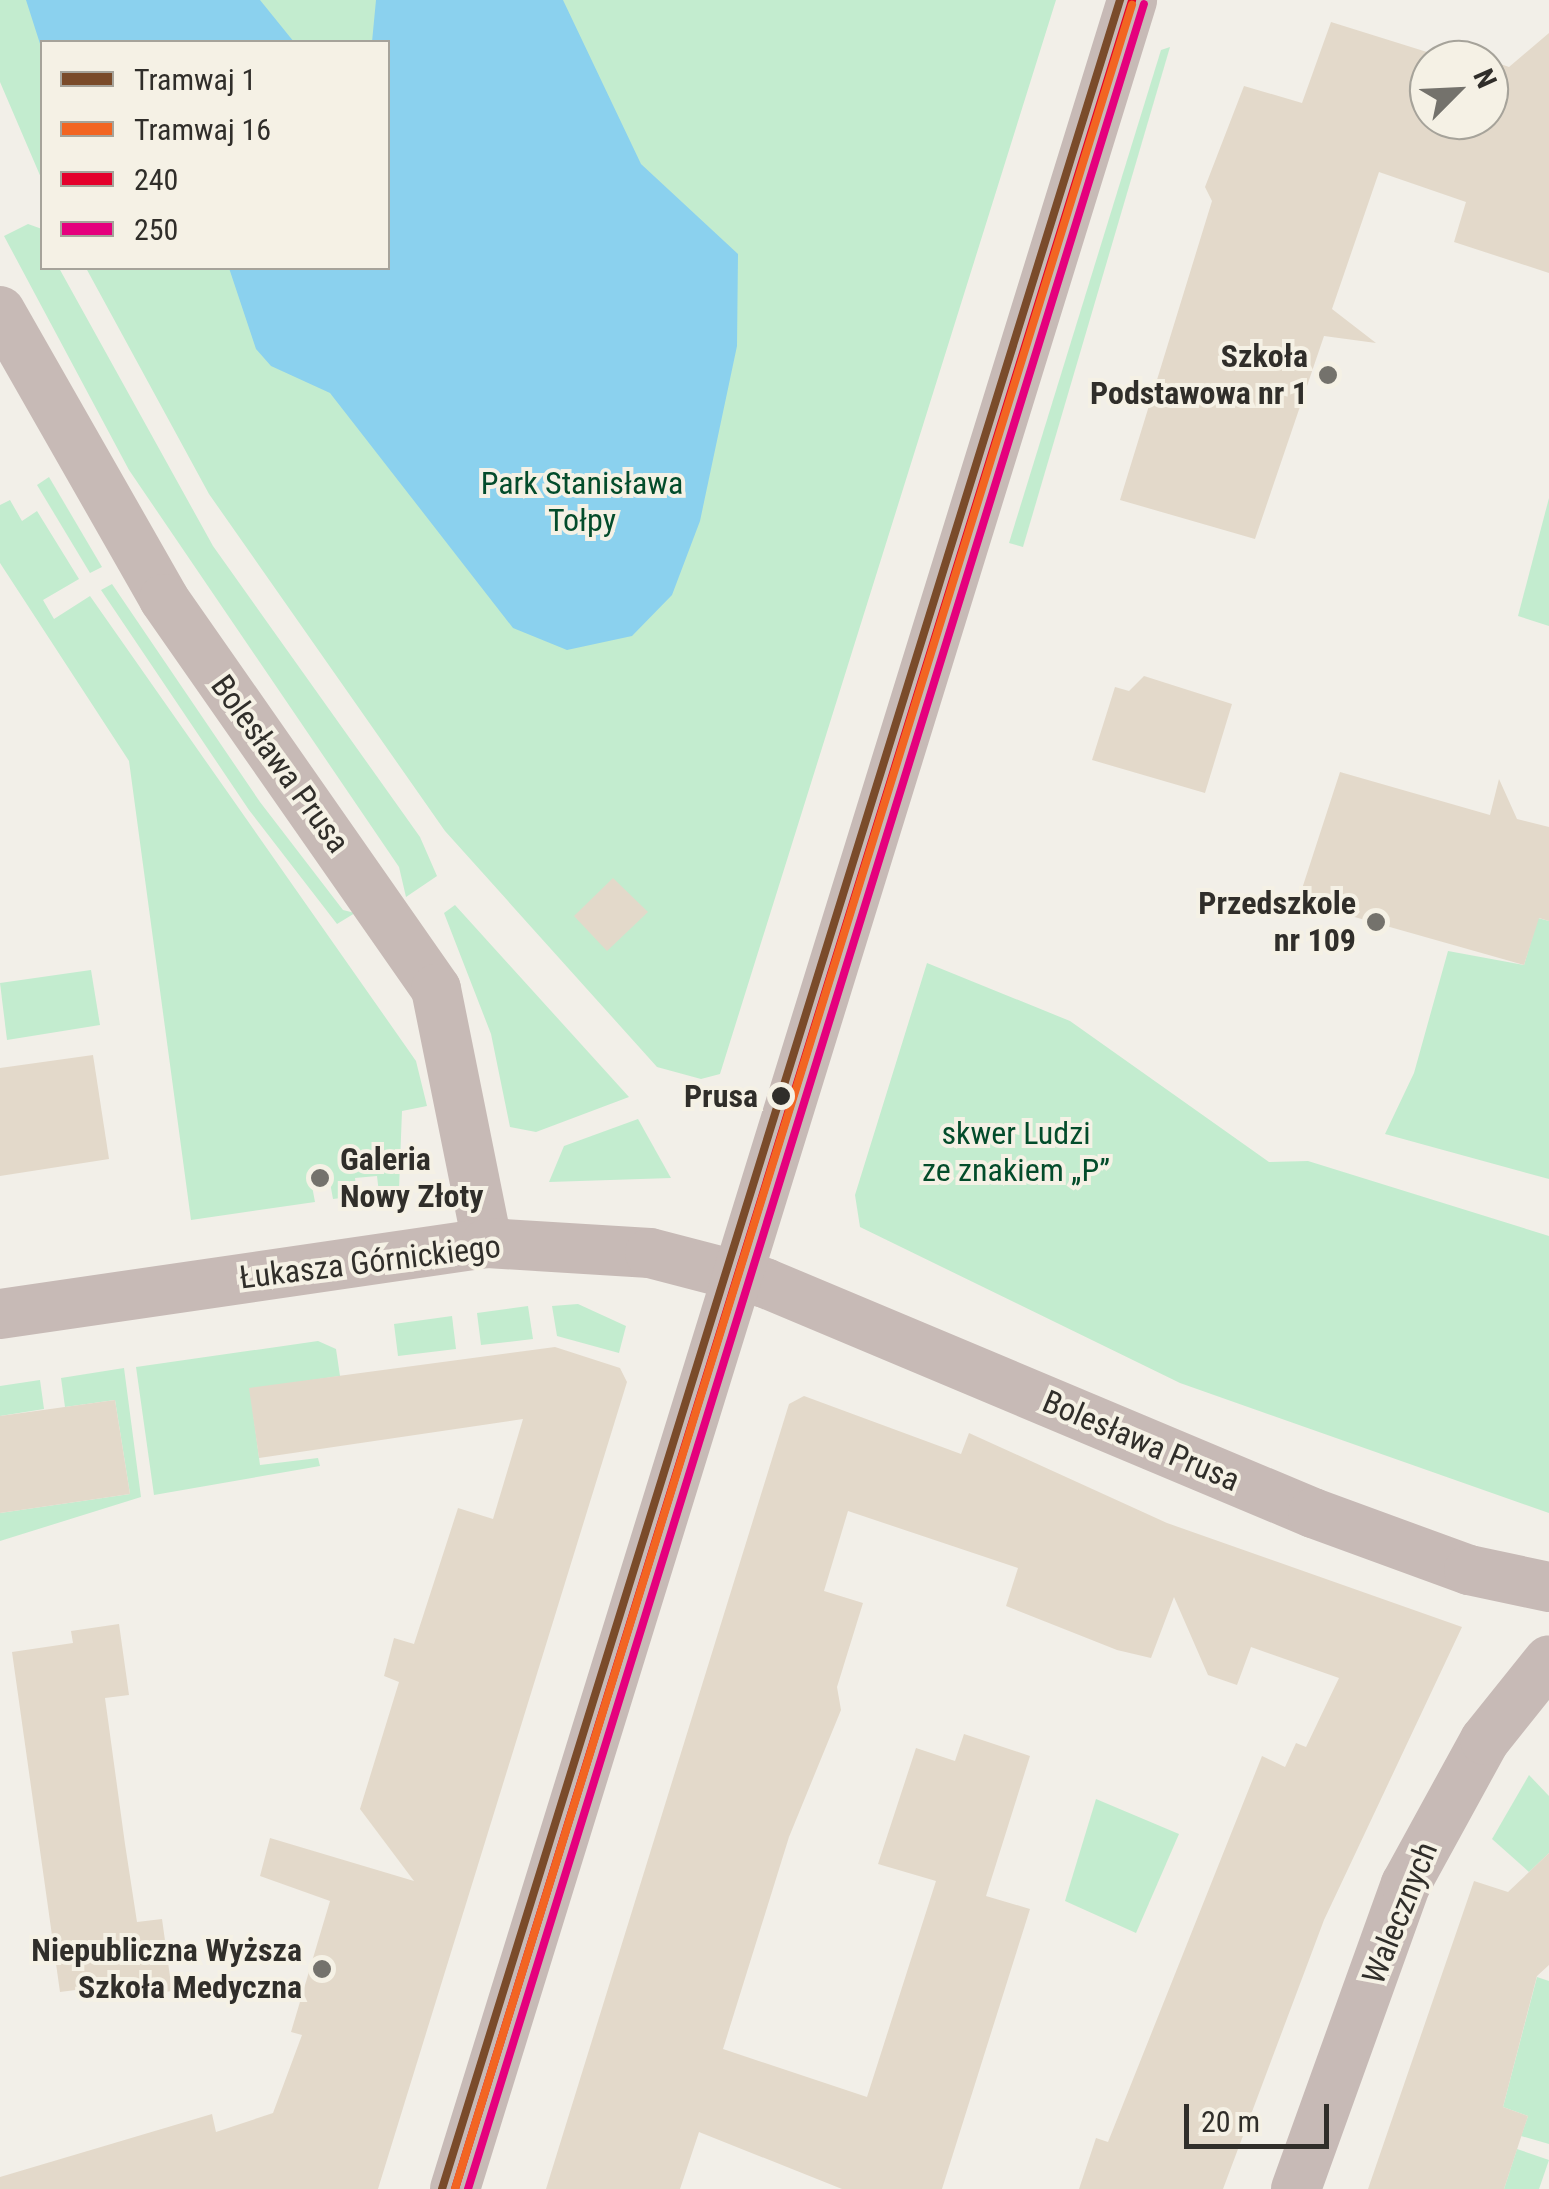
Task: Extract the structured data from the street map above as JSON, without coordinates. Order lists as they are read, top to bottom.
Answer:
{
  "streets": {
    "street": ["Bolesława Prusa", "Łukasza Górnickiego", "Walecznych"]
  },
  "crossings": [
    ["Bolesława Prusa", "Łukasza Górnickiego"]
  ],
  "parks": ["Park Stanisława Tołpy", "skwer Ludzi ze znakiem „P”"],
  "places": [
    "Szkoła Podstawowa nr 1",
    "Przedszkole nr 109",
    "Prusa",
    "Galeria Nowy Złoty",
    "Niepubliczna Wyższa Szkoła Medyczna"
  ],
  "lines": [
    "tram line 1",
    "transit line 240",
    "tram line 16",
    "transit line 250"
  ],
  "legend": [
    "Tramwaj 1",
    "Tramwaj 16",
    "240",
    "250"
  ],
  "scale_bar": "20 m",
  "north": "top right"
}
